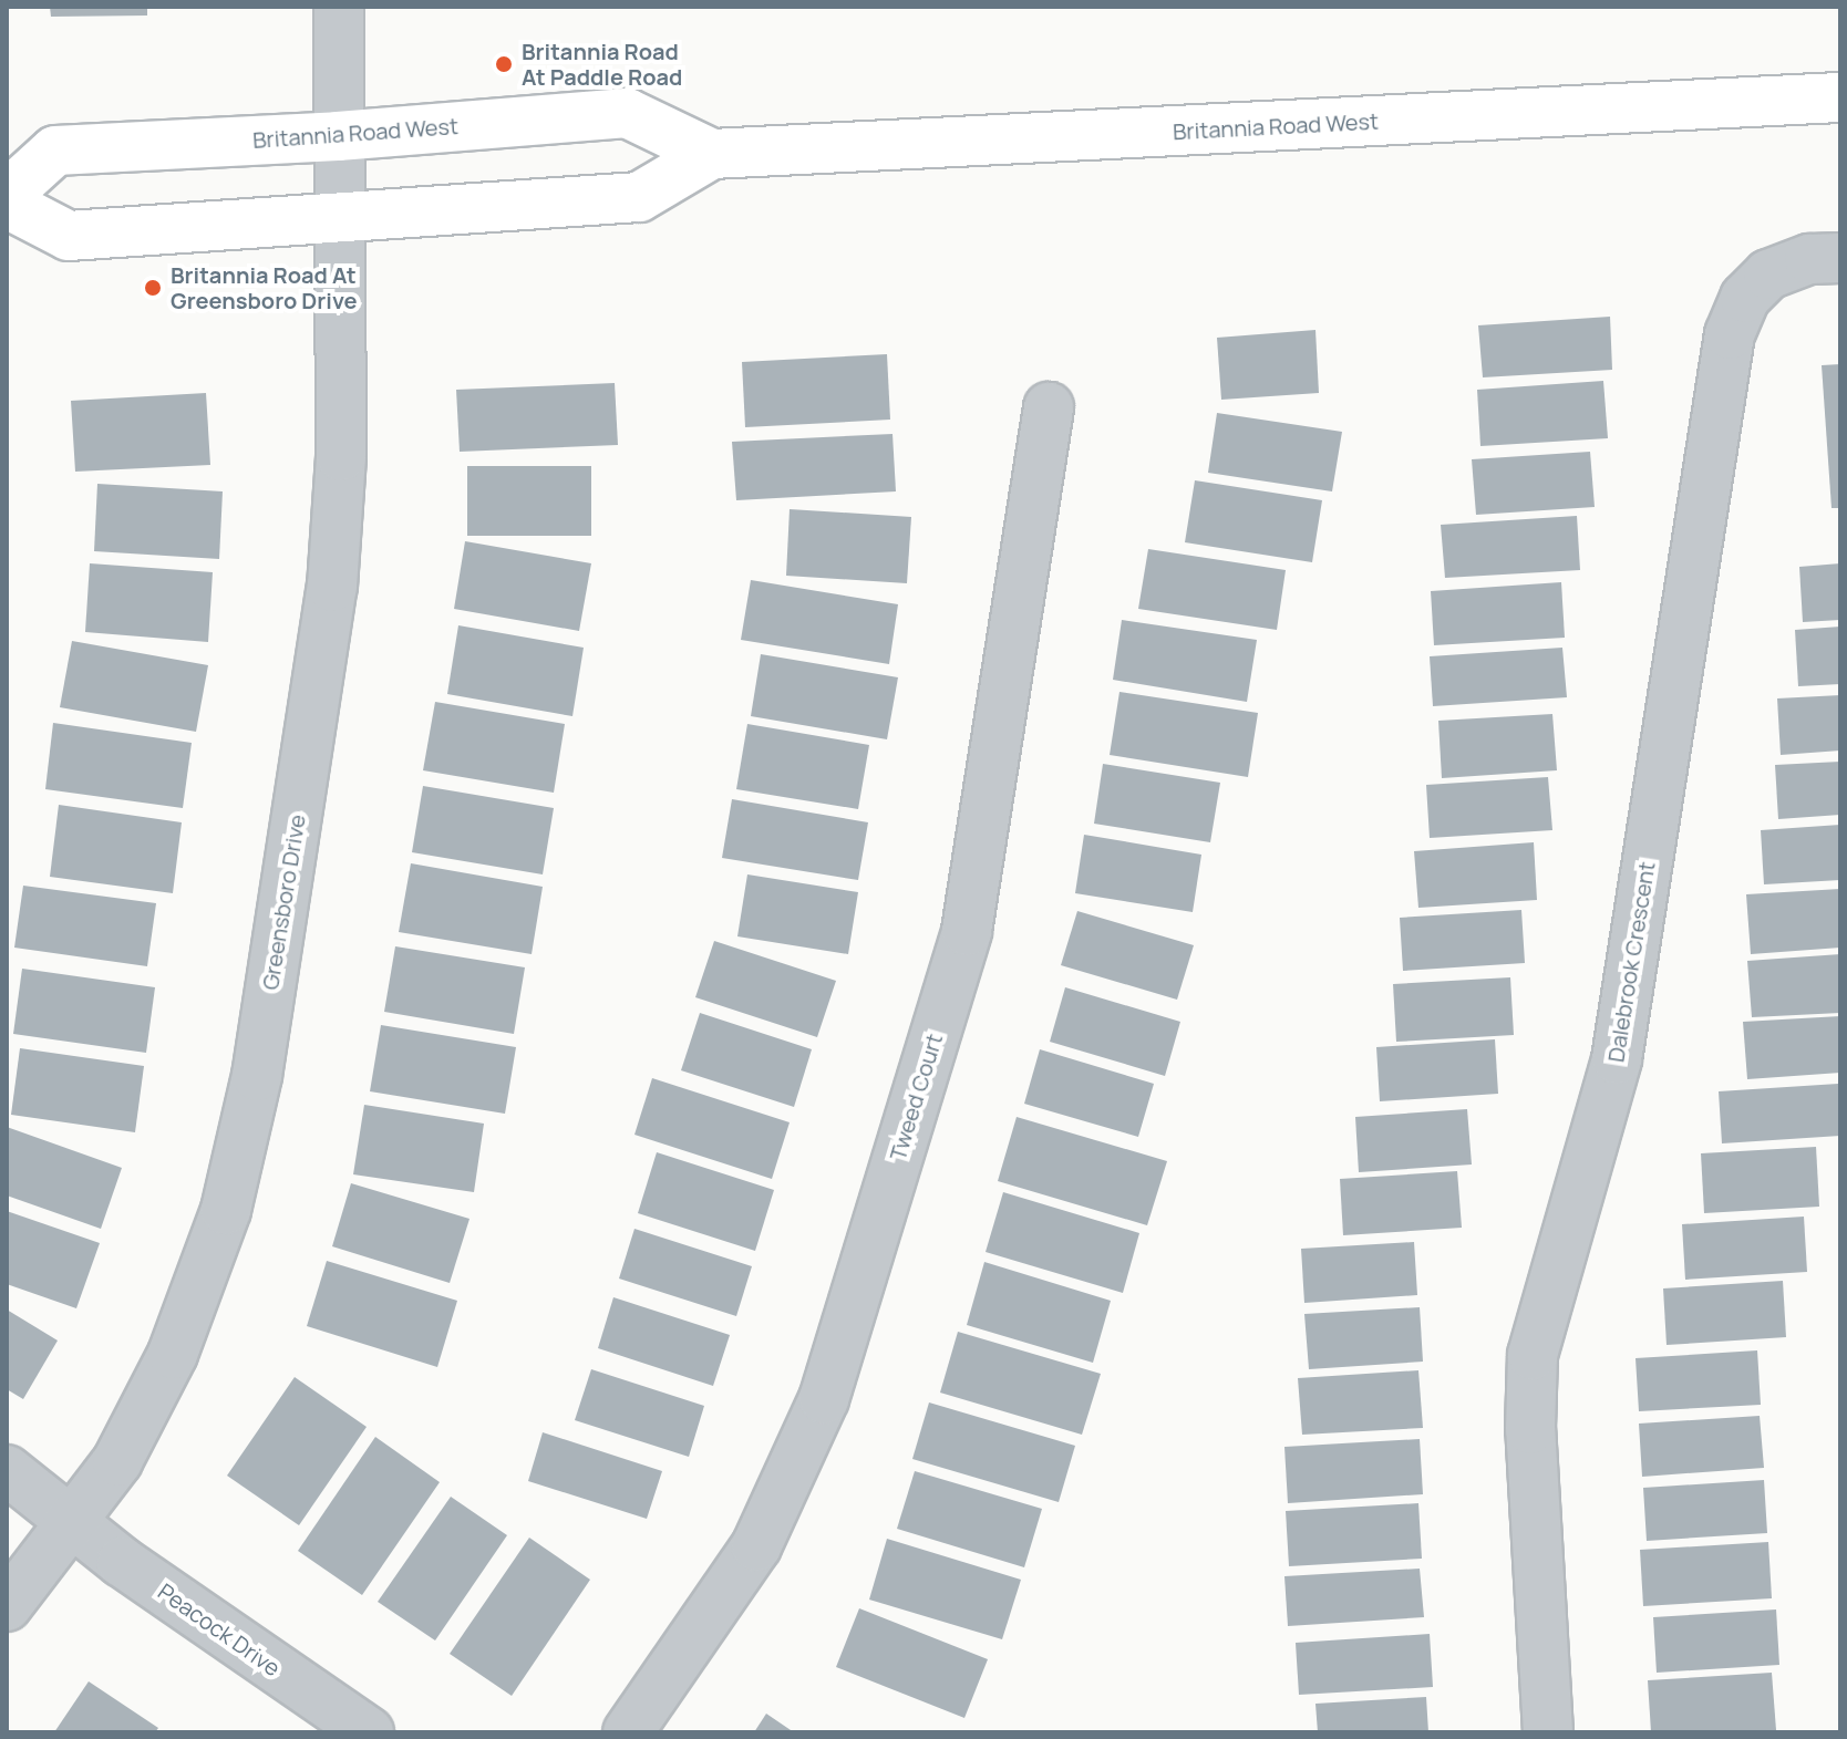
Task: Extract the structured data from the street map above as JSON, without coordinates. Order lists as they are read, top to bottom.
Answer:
{
  "streets": {
    "main road": ["Britannia Road West"],
    "street": [
      "Greensboro Drive",
      "Dalebrook Crescent",
      "Tweed Court",
      "Peacock Drive"
    ]
  },
  "crossings": [
    ["Britannia Road West", "Greensboro Drive"],
    ["Greensboro Drive", "Peacock Drive"]
  ],
  "places": ["Britannia Road At Paddle Road", "Britannia Road At Greensboro Drive"]
}
